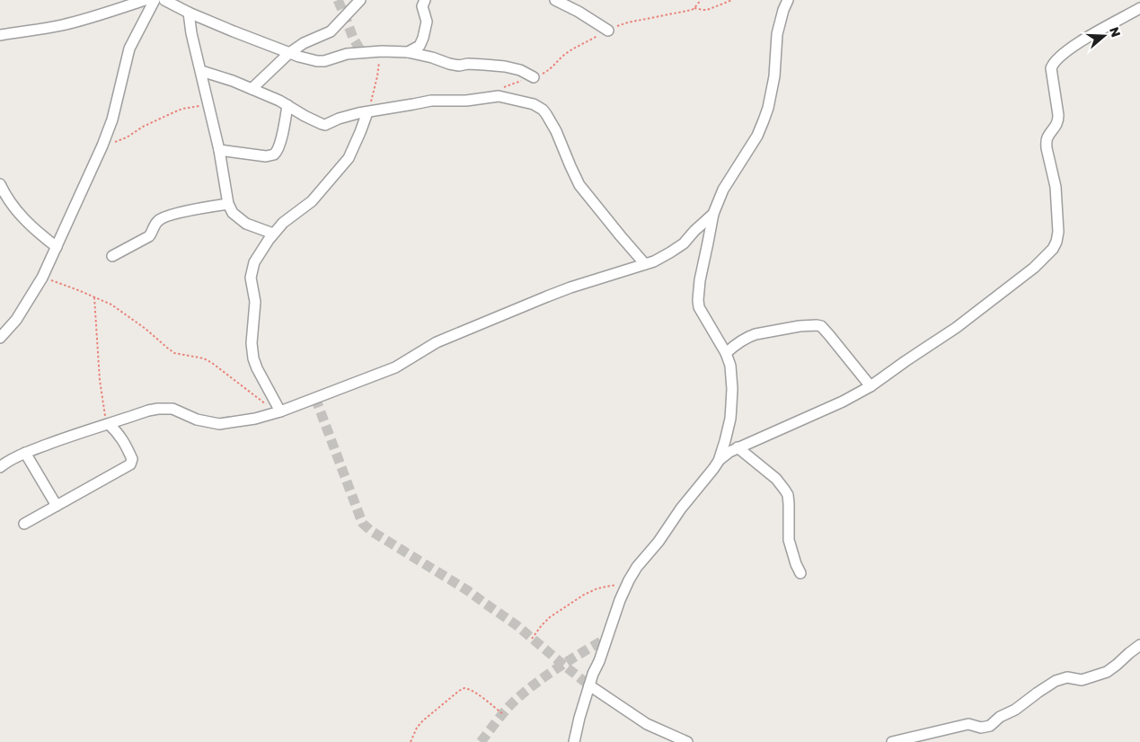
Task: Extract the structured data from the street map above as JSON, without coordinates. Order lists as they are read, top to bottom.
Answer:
{
  "north": "right"
}
